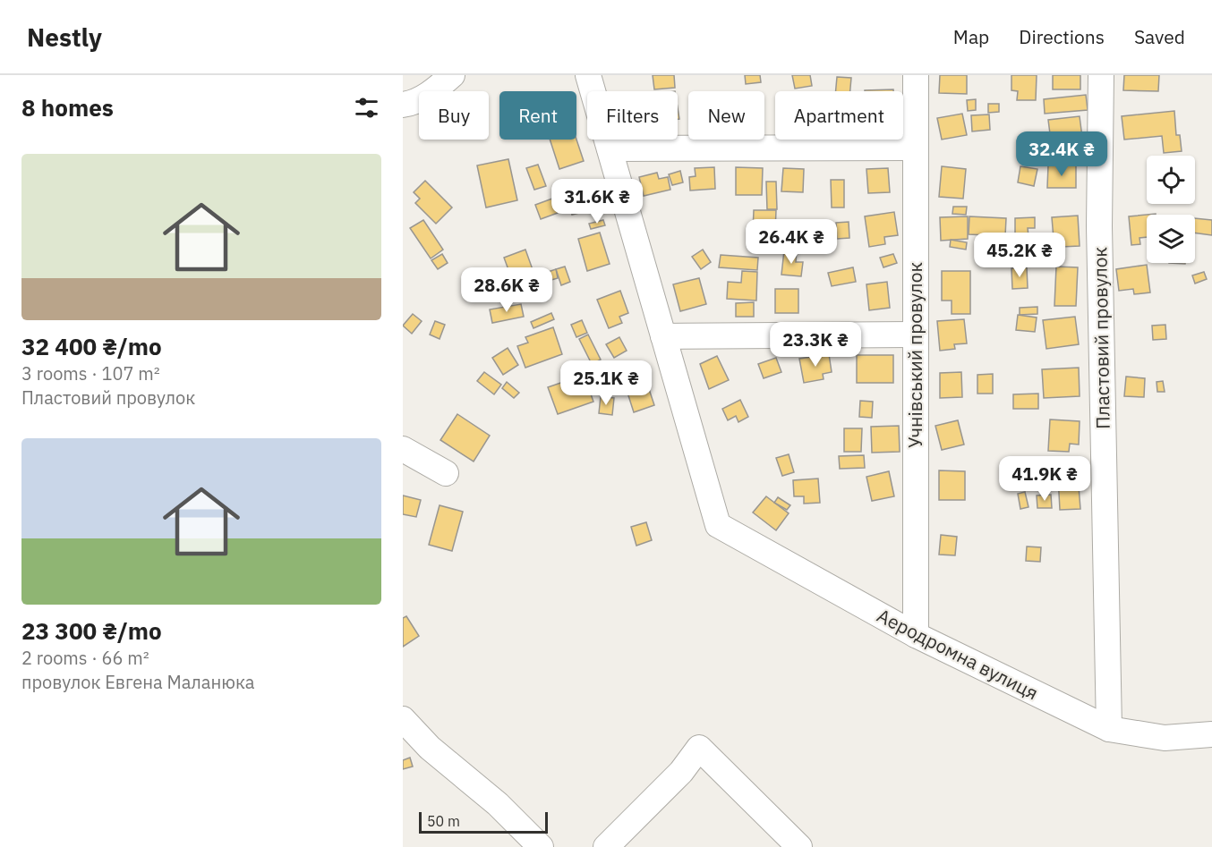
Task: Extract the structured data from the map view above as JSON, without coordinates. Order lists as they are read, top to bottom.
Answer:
{
  "streets": {
    "street": ["Пластовий провулок", "Учнівський провулок", "Аеродромна вулиця"]
  },
  "crossings": [
    ["Пластовий провулок", "Аеродромна вулиця"],
    ["Учнівський провулок", "Аеродромна вулиця"]
  ],
  "scale_bar": "50 m",
  "page": {
    "header": "Nestly",
    "nav": ["Map", "Directions", "Saved"],
    "heading": "8 homes",
    "chip": [
      "Buy",
      "Rent",
      "Filters",
      "New",
      "Apartment"
    ],
    "price": [
      "32.4K ₴",
      "31.6K ₴",
      "26.4K ₴",
      "45.2K ₴",
      "28.6K ₴",
      "23.3K ₴",
      "25.1K ₴",
      "41.9K ₴"
    ],
    "list": [
      {
        "name": "32 400 ₴/mo",
        "note": "3 rooms · 107 m² · Пластовий провулок"
      },
      {
        "name": "23 300 ₴/mo",
        "note": "2 rooms · 66 m² · провулок Евгена Маланюка"
      }
    ],
    "scale": "50 m"
  }
}
